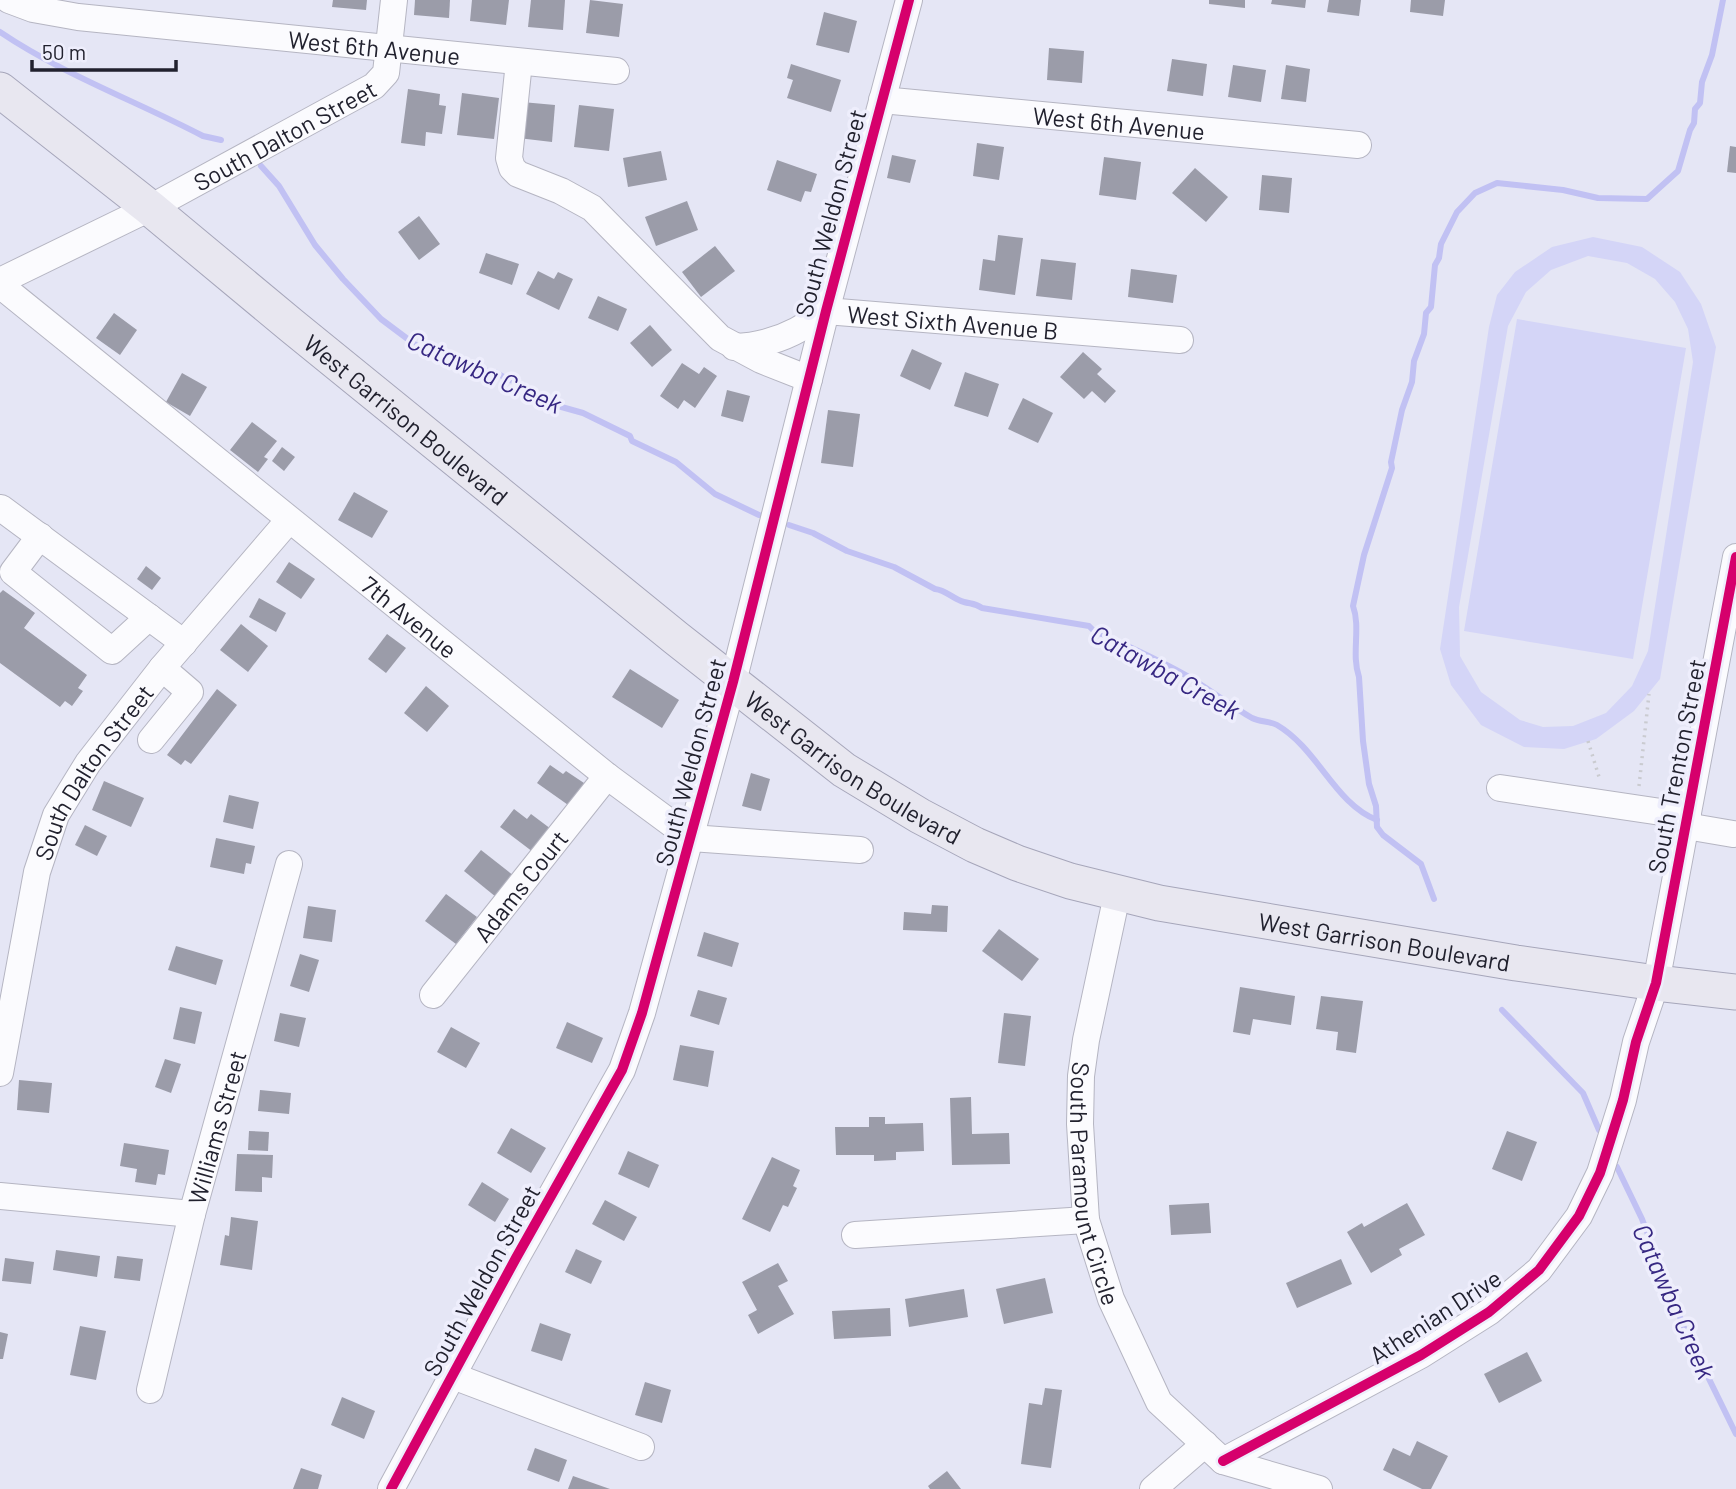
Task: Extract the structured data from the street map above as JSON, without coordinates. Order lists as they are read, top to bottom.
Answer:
{
  "streets": {
    "main road": ["West Garrison Boulevard"],
    "street": [
      "West 6th Avenue",
      "South Dalton Street",
      "South Weldon Street",
      "West Sixth Avenue B",
      "7th Avenue",
      "South Trenton Street",
      "Adams Court",
      "Williams Street",
      "South Paramount Circle",
      "Athenian Drive"
    ]
  },
  "crossings": [
    ["West 6th Avenue", "South Dalton Street"],
    ["West 6th Avenue", "South Weldon Street"],
    ["South Dalton Street", "West Garrison Boulevard"],
    ["South Dalton Street", "7th Avenue"],
    ["South Weldon Street", "West Sixth Avenue B"],
    ["South Weldon Street", "West Garrison Boulevard"],
    ["South Weldon Street", "7th Avenue"],
    ["West Garrison Boulevard", "South Trenton Street"],
    ["West Garrison Boulevard", "South Paramount Circle"],
    ["West Garrison Boulevard", "Athenian Drive"],
    ["7th Avenue", "Adams Court"],
    ["South Trenton Street", "Athenian Drive"],
    ["South Paramount Circle", "Athenian Drive"]
  ],
  "water": ["Catawba Creek"],
  "scale_bar": "50 m"
}
